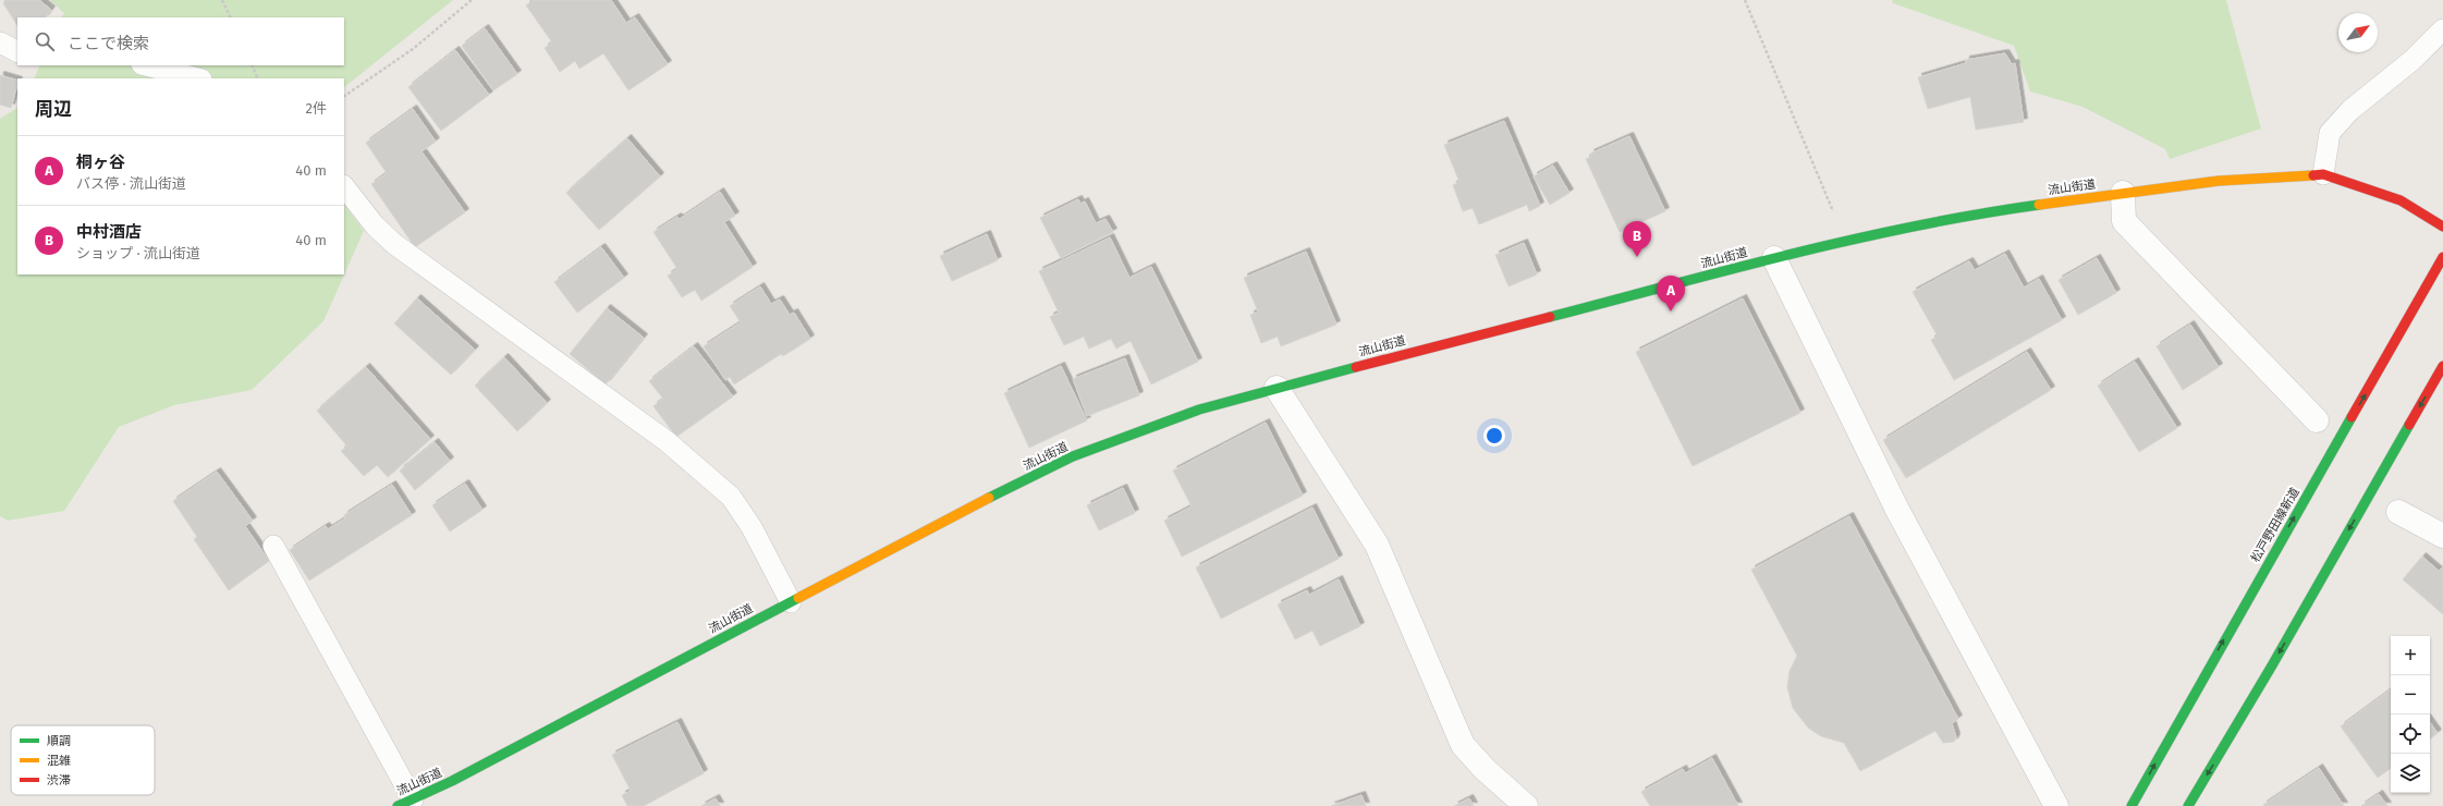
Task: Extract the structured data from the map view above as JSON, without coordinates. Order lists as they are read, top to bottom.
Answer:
{
  "streets": {
    "main road": ["流山街道", "松戸野田線新道"]
  },
  "legend": ["順調", "混雑", "渋滞"],
  "north": "top right",
  "page": {
    "search": "ここで検索",
    "heading": ["周辺", "2件"],
    "list": [
      {
        "mark": "A",
        "name": "桐ヶ谷",
        "note": "バス停 · 流山街道",
        "value": "40 m"
      },
      {
        "mark": "B",
        "name": "中村酒店",
        "note": "ショップ · 流山街道",
        "value": "40 m"
      }
    ],
    "pins": ["B", "A"],
    "map_buttons": ["+", "−"]
  }
}
